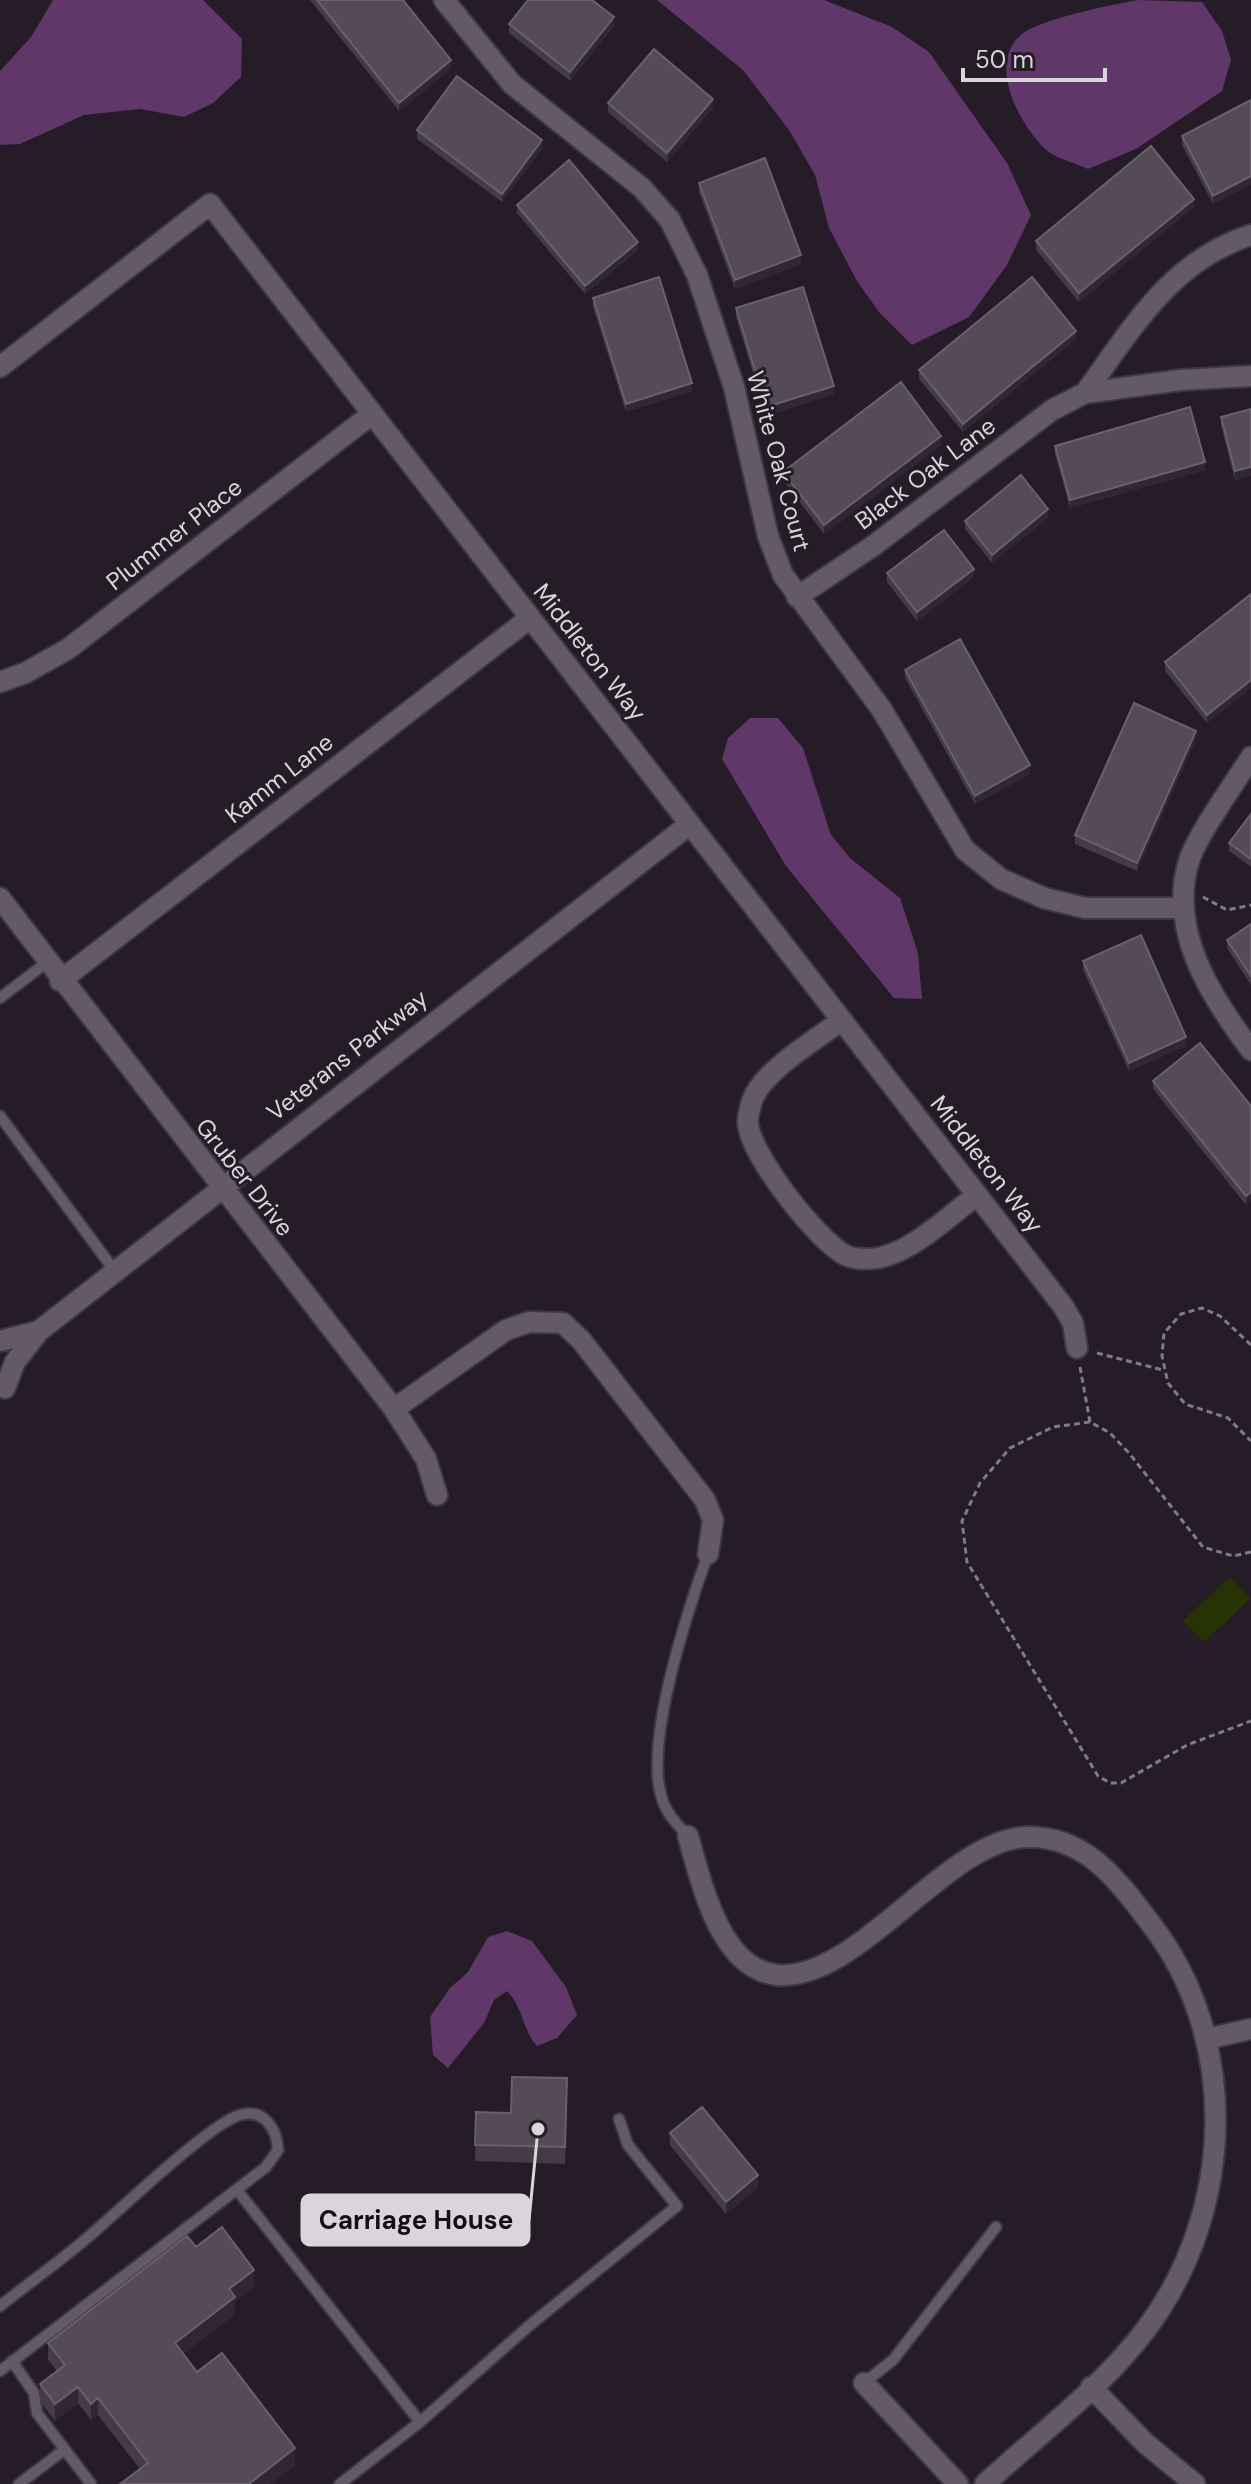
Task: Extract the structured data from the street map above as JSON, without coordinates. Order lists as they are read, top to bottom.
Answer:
{
  "streets": {
    "street": [
      "White Oak Court",
      "Black Oak Lane",
      "Plummer Place",
      "Middleton Way",
      "Kamm Lane",
      "Veterans Parkway",
      "Gruber Drive"
    ]
  },
  "crossings": [
    ["White Oak Court", "Black Oak Lane"],
    ["Plummer Place", "Middleton Way"],
    ["Middleton Way", "Kamm Lane"],
    ["Middleton Way", "Veterans Parkway"],
    ["Kamm Lane", "Gruber Drive"],
    ["Veterans Parkway", "Gruber Drive"]
  ],
  "places": ["Carriage House"],
  "scale_bar": "50 m"
}
